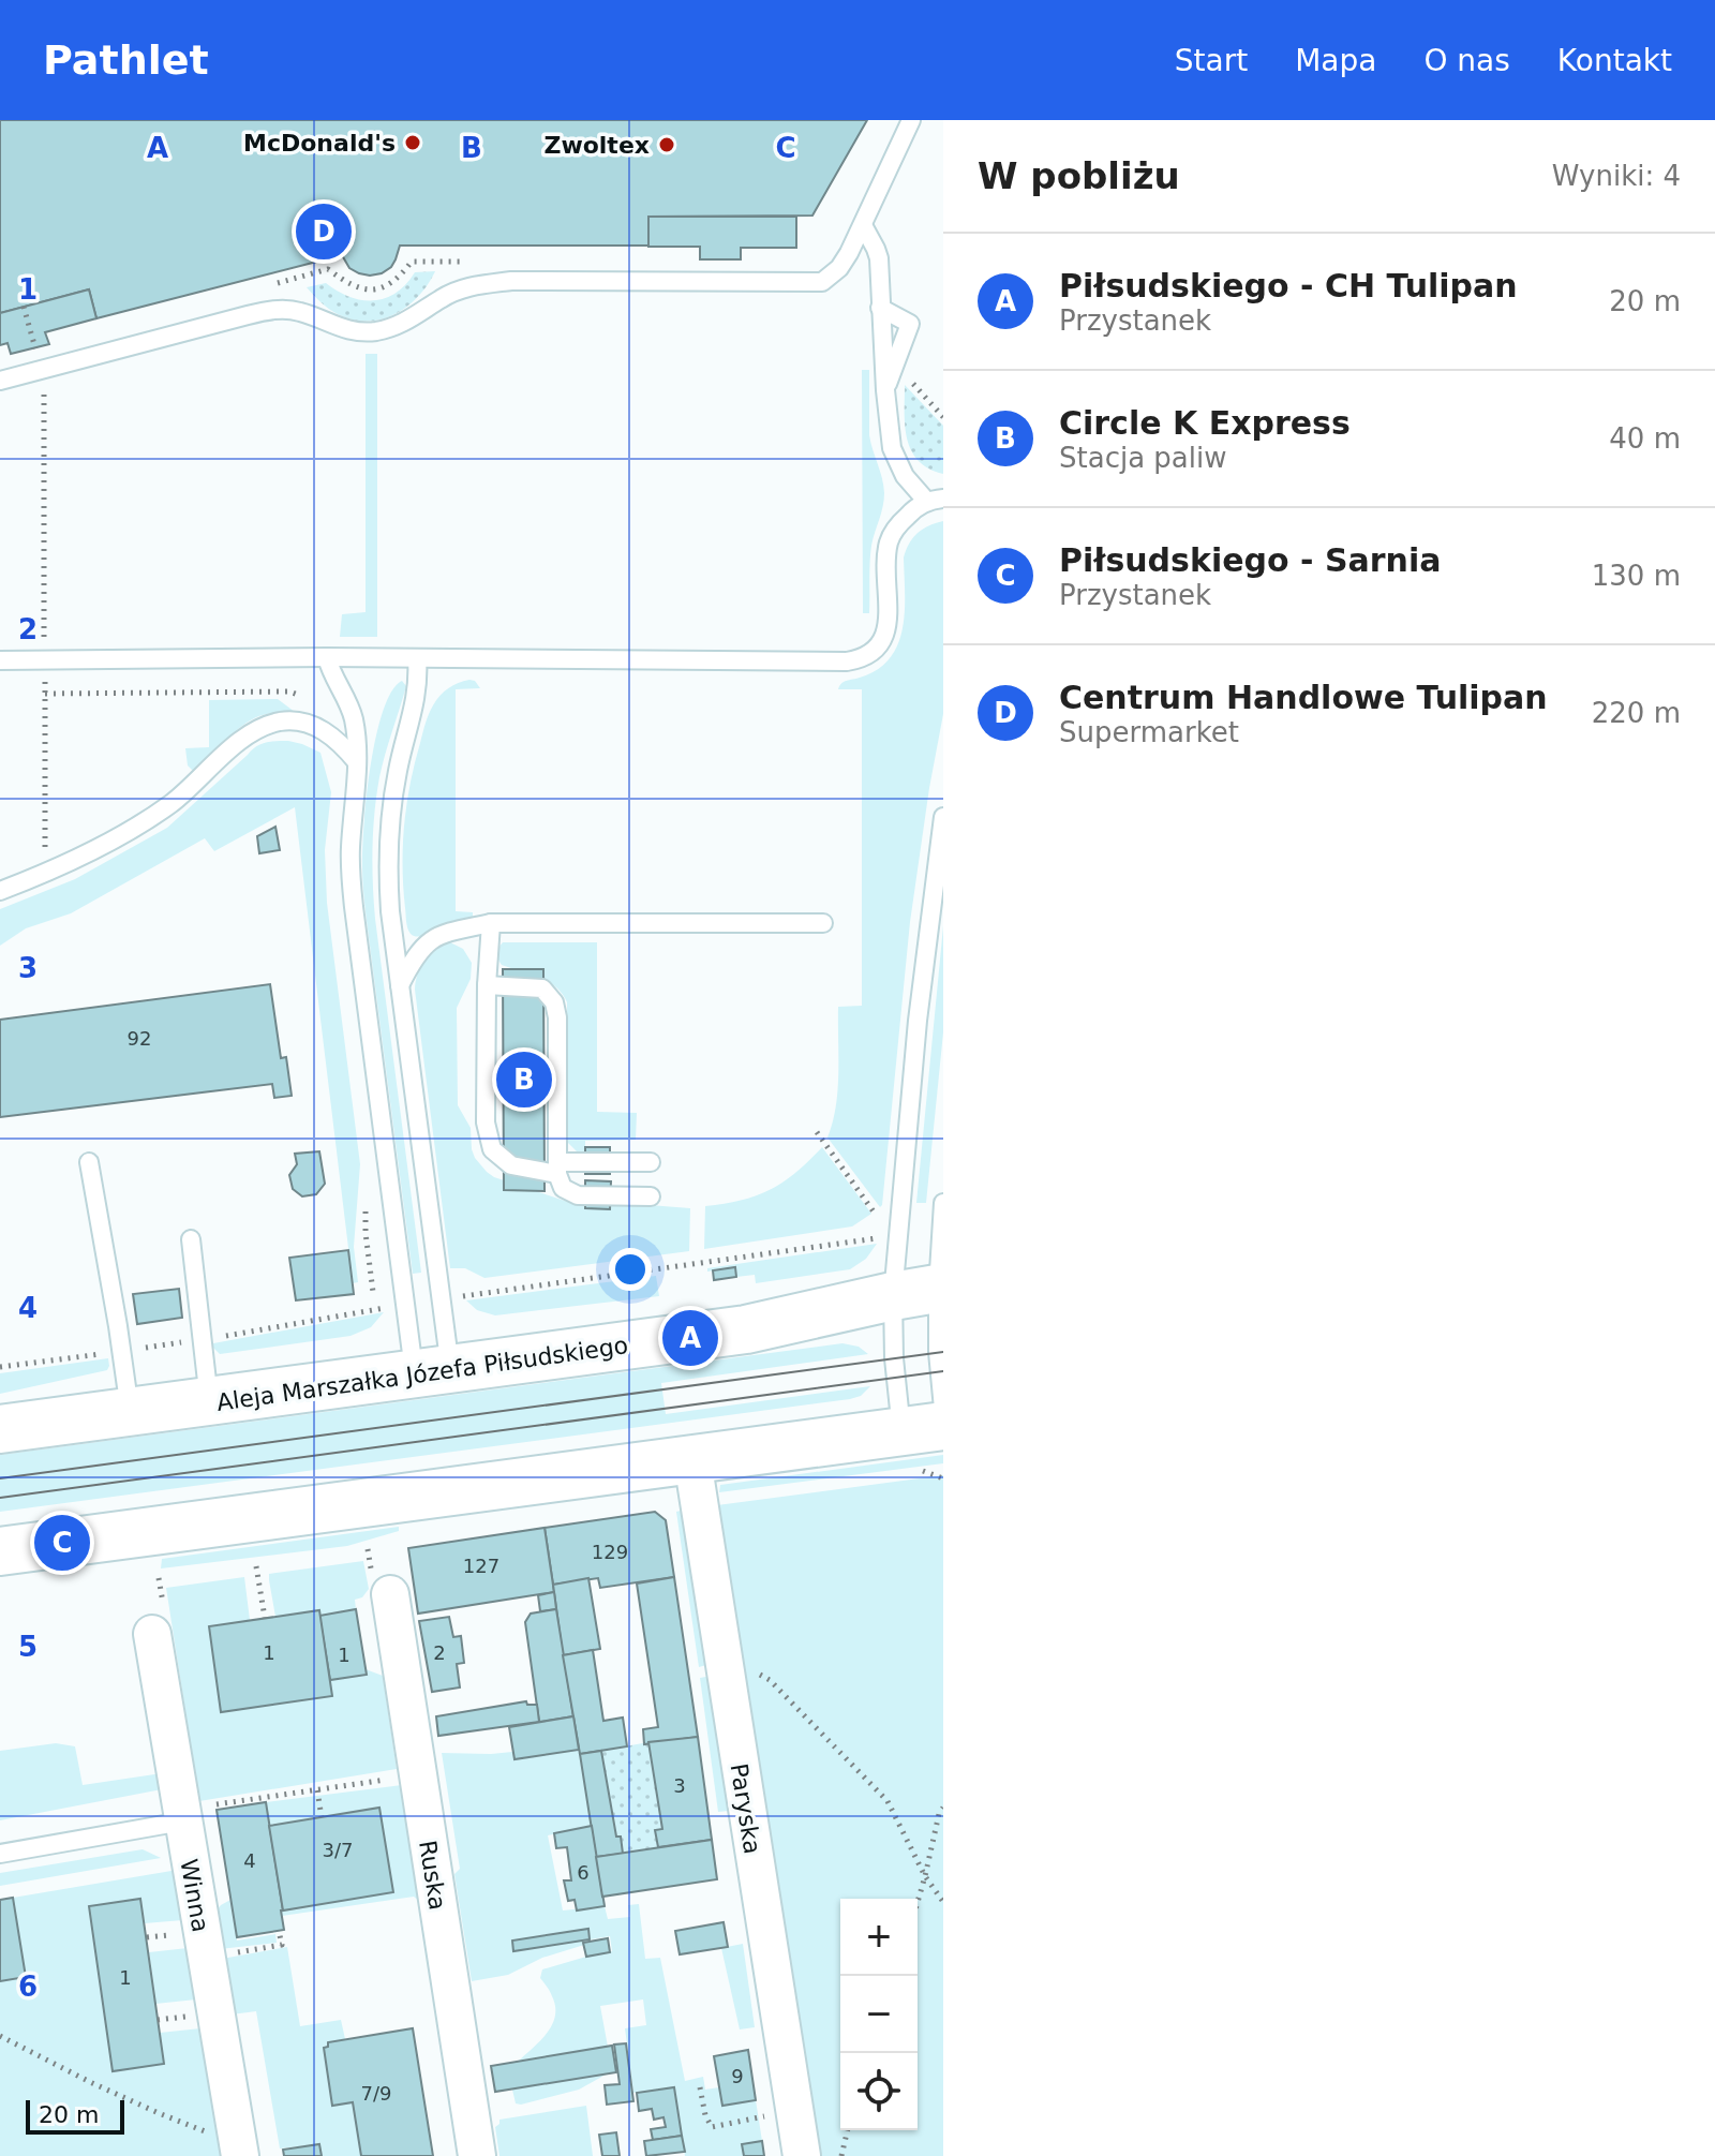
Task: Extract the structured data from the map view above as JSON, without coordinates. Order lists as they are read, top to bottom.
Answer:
{
  "streets": {
    "main road": ["Aleja Marszałka Józefa Piłsudskiego"],
    "street": ["Paryska", "Ruska", "Winna"]
  },
  "places": ["McDonald's", "Zwoltex"],
  "house_numbers": [
    "92",
    "129",
    "127",
    "1",
    "2",
    "1",
    "3",
    "3/7",
    "4",
    "6",
    "1",
    "9",
    "7/9"
  ],
  "scale_bar": "20 m",
  "page": {
    "header": "Pathlet",
    "nav": [
      "Start",
      "Mapa",
      "O nas",
      "Kontakt"
    ],
    "heading": ["W pobliżu", "Wyniki: 4"],
    "pins": [
      "D",
      "B",
      "A",
      "C"
    ],
    "list": [
      {
        "mark": "A",
        "name": "Piłsudskiego - CH Tulipan",
        "note": "Przystanek",
        "value": "20 m"
      },
      {
        "mark": "B",
        "name": "Circle K Express",
        "note": "Stacja paliw",
        "value": "40 m"
      },
      {
        "mark": "C",
        "name": "Piłsudskiego - Sarnia",
        "note": "Przystanek",
        "value": "130 m"
      },
      {
        "mark": "D",
        "name": "Centrum Handlowe Tulipan",
        "note": "Supermarket",
        "value": "220 m"
      }
    ],
    "map_buttons": ["+", "−"],
    "scale": "20 m"
  },
  "grid": {
    "columns": ["A", "B", "C"],
    "rows": [
      "1",
      "2",
      "3",
      "4",
      "5",
      "6"
    ]
  }
}
